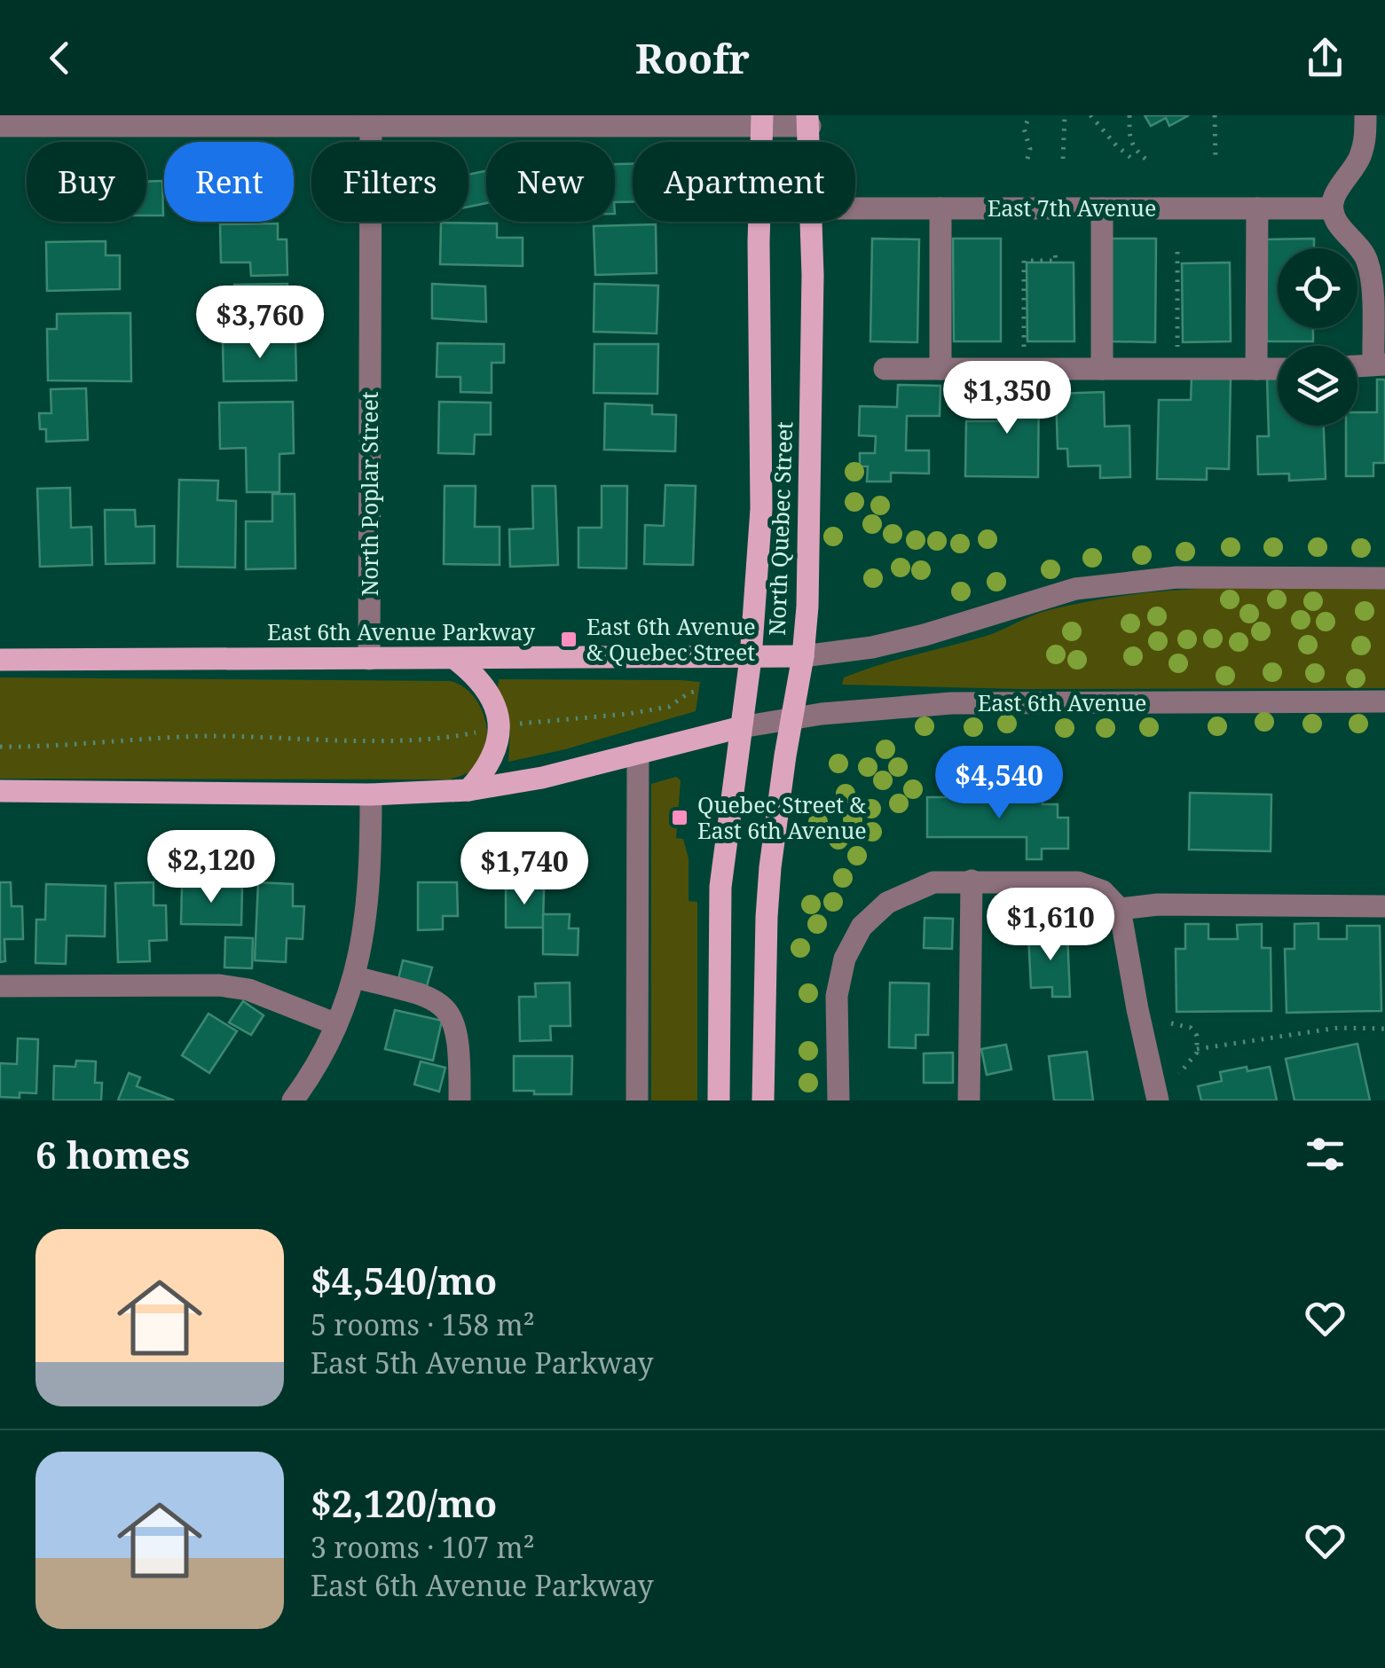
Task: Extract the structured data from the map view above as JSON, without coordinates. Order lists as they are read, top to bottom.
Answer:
{
  "streets": {
    "main road": ["North Quebec Street", "East 6th Avenue Parkway"],
    "street": ["East 7th Avenue", "North Poplar Street", "East 6th Avenue"]
  },
  "crossings": [
    ["North Poplar Street", "East 6th Avenue Parkway"],
    ["North Quebec Street", "East 6th Avenue Parkway"],
    ["North Quebec Street", "East 6th Avenue"]
  ],
  "places": {
    "transit": ["East 6th Avenue & Quebec Street", "Quebec Street & East 6th Avenue"]
  },
  "page": {
    "header": "Roofr",
    "chip": [
      "Buy",
      "Rent",
      "Filters",
      "New",
      "Apartment"
    ],
    "price": [
      "$3,760",
      "$1,350",
      "$4,540",
      "$2,120",
      "$1,740",
      "$1,610"
    ],
    "heading": "6 homes",
    "list": [
      {
        "name": "$4,540/mo",
        "note": "5 rooms · 158 m² · East 5th Avenue Parkway"
      },
      {
        "name": "$2,120/mo",
        "note": "3 rooms · 107 m² · East 6th Avenue Parkway"
      }
    ]
  }
}
